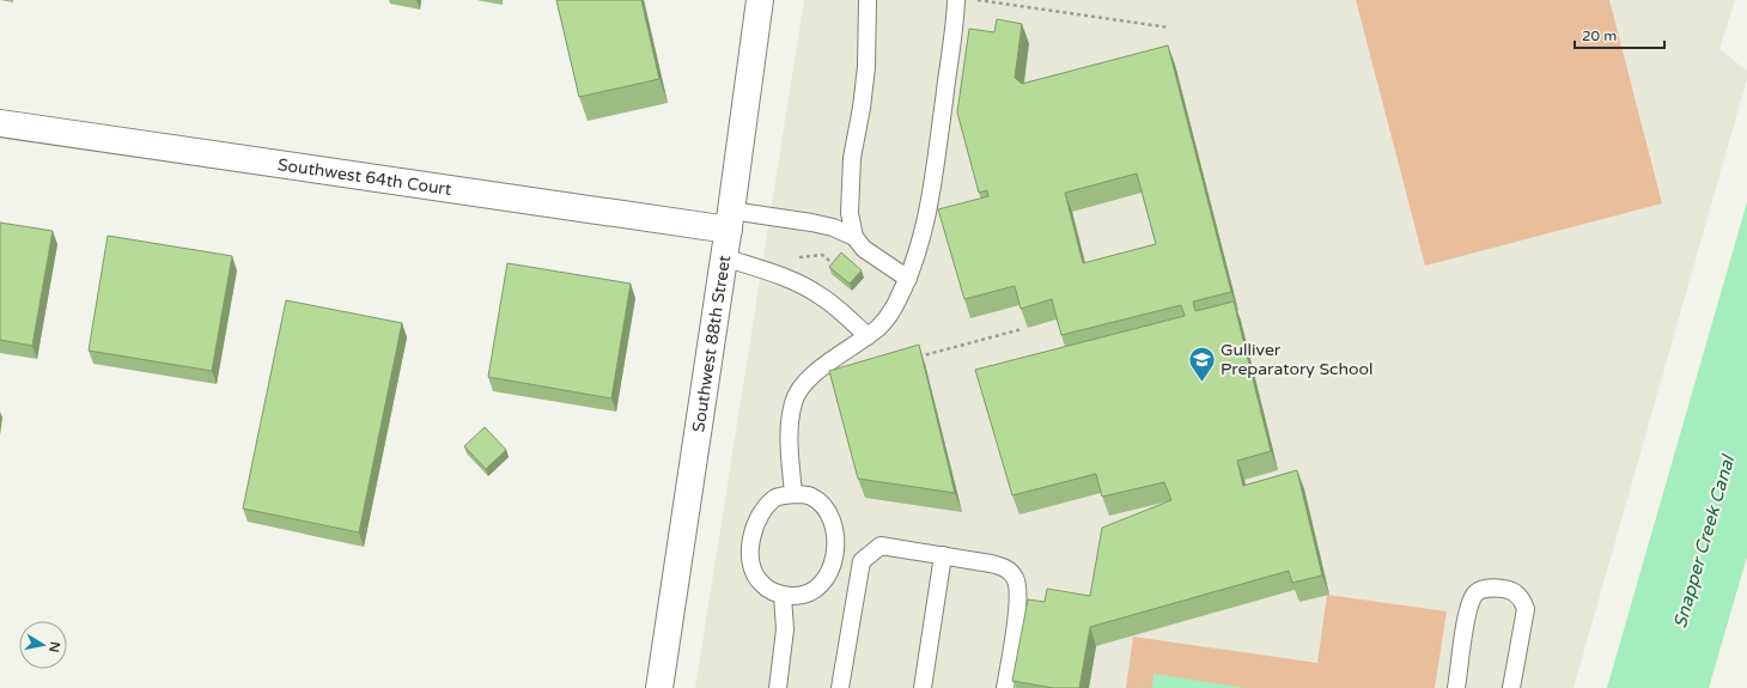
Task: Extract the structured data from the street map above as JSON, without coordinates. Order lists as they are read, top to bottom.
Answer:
{
  "streets": {
    "street": ["Southwest 64th Court", "Southwest 88th Street"]
  },
  "crossings": [
    ["Southwest 64th Court", "Southwest 88th Street"]
  ],
  "water": ["Snapper Creek Canal"],
  "places": {
    "school or university": ["Gulliver Preparatory School"]
  },
  "scale_bar": "20 m",
  "north": "right"
}
